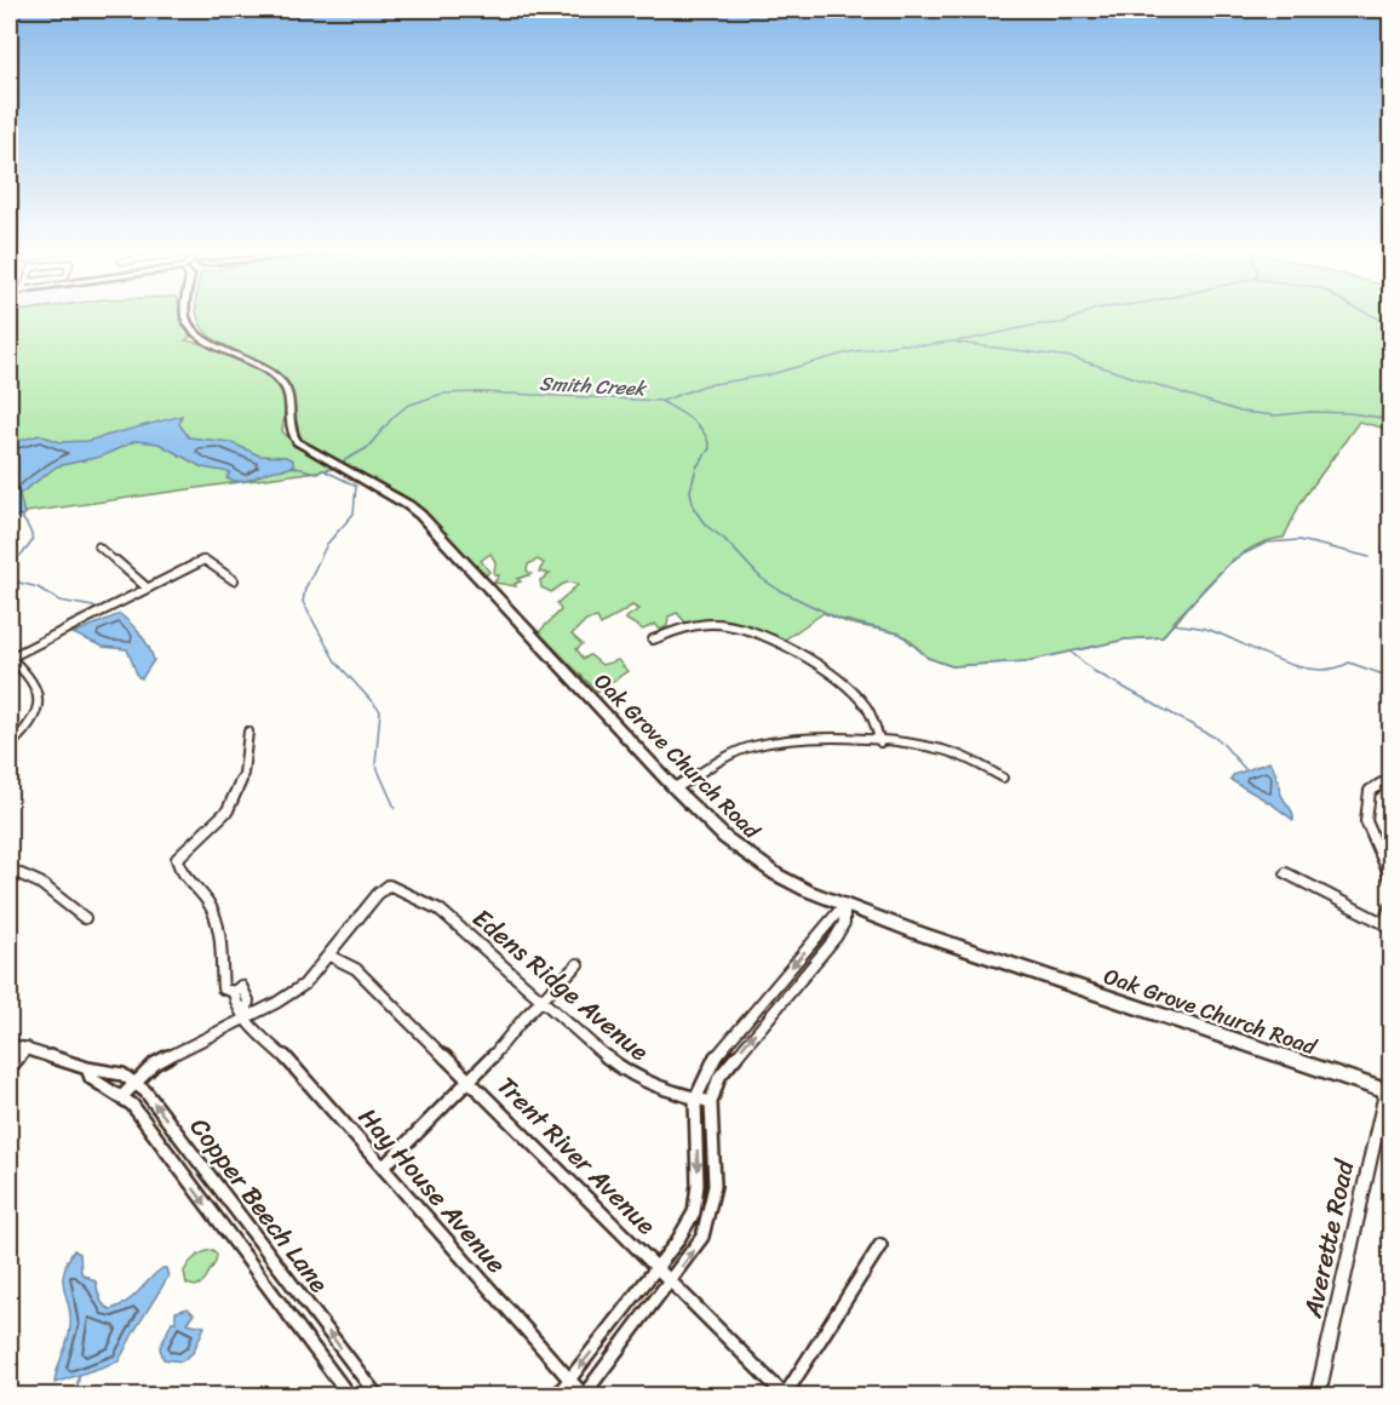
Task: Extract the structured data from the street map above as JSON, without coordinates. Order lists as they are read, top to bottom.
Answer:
{
  "streets": {
    "main road": ["Oak Grove Church Road"],
    "street": [
      "Edens Ridge Avenue",
      "Trent River Avenue",
      "Hay House Avenue",
      "Copper Beech Lane",
      "Averette Road"
    ]
  },
  "crossings": [
    ["Oak Grove Church Road", "Averette Road"],
    ["Edens Ridge Avenue", "Trent River Avenue"]
  ],
  "water": ["Smith Creek"]
}
